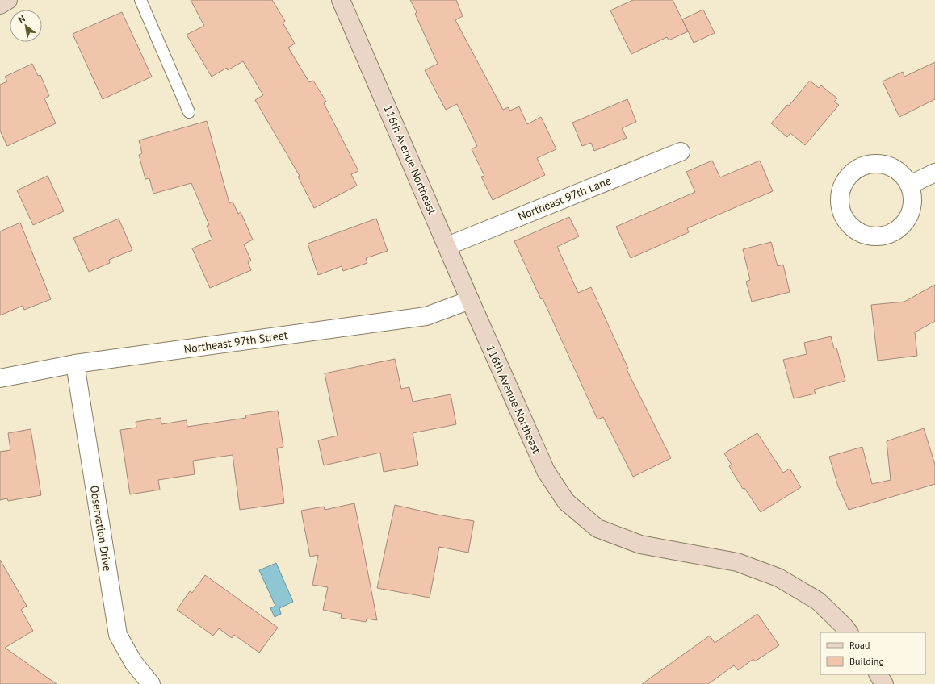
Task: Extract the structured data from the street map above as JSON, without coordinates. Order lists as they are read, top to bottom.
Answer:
{
  "streets": {
    "street": [
      "116th Avenue Northeast",
      "Northeast 97th Lane",
      "Northeast 97th Street",
      "Observation Drive"
    ]
  },
  "crossings": [
    ["116th Avenue Northeast", "Northeast 97th Lane"],
    ["116th Avenue Northeast", "Northeast 97th Street"],
    ["Northeast 97th Street", "Observation Drive"]
  ],
  "legend": ["Road", "Building"],
  "north": "top left"
}
